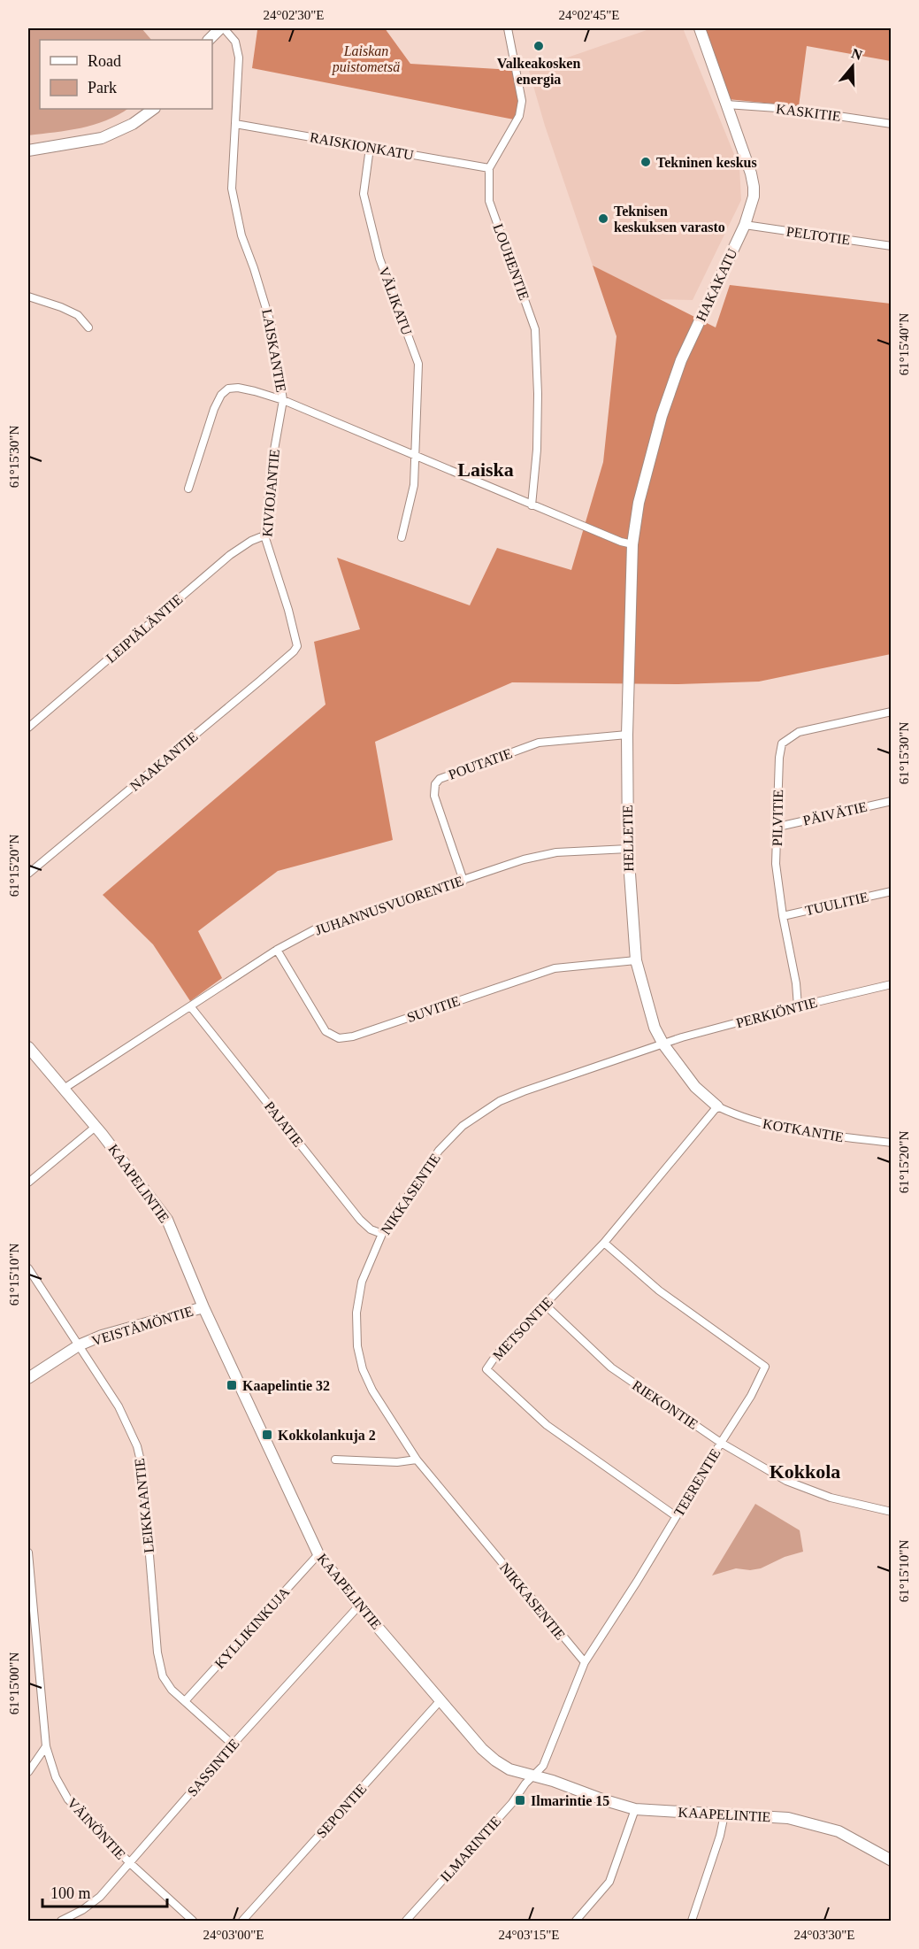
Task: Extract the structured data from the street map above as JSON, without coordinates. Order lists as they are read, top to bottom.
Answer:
{
  "streets": {
    "street": [
      "KASKITIE",
      "RAISKIONKATU",
      "PELTOTIE",
      "LOUHENTIE",
      "HAKAKATU",
      "VÄLIKATU",
      "LAISKANTIE",
      "KIVIOJANTIE",
      "LEIPIÄLÄNTIE",
      "NAAKANTIE",
      "POUTATIE",
      "PÄIVÄTIE",
      "PILVITIE",
      "HELLETIE",
      "TUULITIE",
      "JUHANNUSVUORENTIE",
      "SUVITIE",
      "PERKIÖNTIE",
      "PAJATIE",
      "KOTKANTIE",
      "KAAPELINTIE",
      "NIKKASENTIE",
      "VEISTÄMÖNTIE",
      "METSONTIE",
      "RIEKONTIE",
      "TEERENTIE",
      "LEIKKAANTIE",
      "KYLLIKINKUJA",
      "SASSINTIE",
      "SEPONTIE",
      "VÄINÖNTIE",
      "ILMARINTIE"
    ]
  },
  "crossings": [
    ["KASKITIE", "HAKAKATU"],
    ["RAISKIONKATU", "LOUHENTIE"],
    ["RAISKIONKATU", "VÄLIKATU"],
    ["RAISKIONKATU", "LAISKANTIE"],
    ["PELTOTIE", "HAKAKATU"],
    ["LOUHENTIE", "LAISKANTIE"],
    ["HAKAKATU", "LAISKANTIE"],
    ["HAKAKATU", "HELLETIE"],
    ["VÄLIKATU", "LAISKANTIE"],
    ["LAISKANTIE", "KIVIOJANTIE"],
    ["LAISKANTIE", "HELLETIE"],
    ["KIVIOJANTIE", "LEIPIÄLÄNTIE"],
    ["KIVIOJANTIE", "NAAKANTIE"],
    ["POUTATIE", "HELLETIE"],
    ["POUTATIE", "JUHANNUSVUORENTIE"],
    ["PÄIVÄTIE", "PILVITIE"],
    ["PILVITIE", "TUULITIE"],
    ["PILVITIE", "PERKIÖNTIE"],
    ["HELLETIE", "JUHANNUSVUORENTIE"],
    ["HELLETIE", "SUVITIE"],
    ["HELLETIE", "PERKIÖNTIE"],
    ["HELLETIE", "KOTKANTIE"],
    ["HELLETIE", "NIKKASENTIE"],
    ["HELLETIE", "METSONTIE"],
    ["JUHANNUSVUORENTIE", "SUVITIE"],
    ["JUHANNUSVUORENTIE", "PAJATIE"],
    ["JUHANNUSVUORENTIE", "KAAPELINTIE"],
    ["PERKIÖNTIE", "NIKKASENTIE"],
    ["PAJATIE", "NIKKASENTIE"],
    ["KOTKANTIE", "METSONTIE"],
    ["KAAPELINTIE", "VEISTÄMÖNTIE"],
    ["KAAPELINTIE", "TEERENTIE"],
    ["KAAPELINTIE", "KYLLIKINKUJA"],
    ["KAAPELINTIE", "SASSINTIE"],
    ["KAAPELINTIE", "SEPONTIE"],
    ["KAAPELINTIE", "ILMARINTIE"],
    ["NIKKASENTIE", "TEERENTIE"],
    ["VEISTÄMÖNTIE", "LEIKKAANTIE"],
    ["METSONTIE", "RIEKONTIE"],
    ["METSONTIE", "TEERENTIE"],
    ["RIEKONTIE", "TEERENTIE"],
    ["TEERENTIE", "ILMARINTIE"],
    ["LEIKKAANTIE", "KYLLIKINKUJA"],
    ["LEIKKAANTIE", "SASSINTIE"],
    ["SASSINTIE", "VÄINÖNTIE"]
  ],
  "districts": ["Laiska", "Kokkola"],
  "parks": ["Laiskan puistometsä"],
  "places": {
    "other": ["Valkeakosken energia", "Tekninen keskus", "Teknisen keskuksen varasto"],
    "transit": ["Kaapelintie 32", "Kokkolankuja 2", "Ilmarintie 15"]
  },
  "legend": ["Road", "Park"],
  "scale_bar": "100 m",
  "north": "top",
  "coordinates": [
    "24°02'30\"E",
    "24°02'45\"E",
    "61°15'40\"N",
    "61°15'30\"N",
    "61°15'20\"N",
    "61°15'10\"N",
    "61°15'00\"N",
    "24°03'00\"E",
    "24°03'15\"E",
    "24°03'30\"E"
  ]
}
